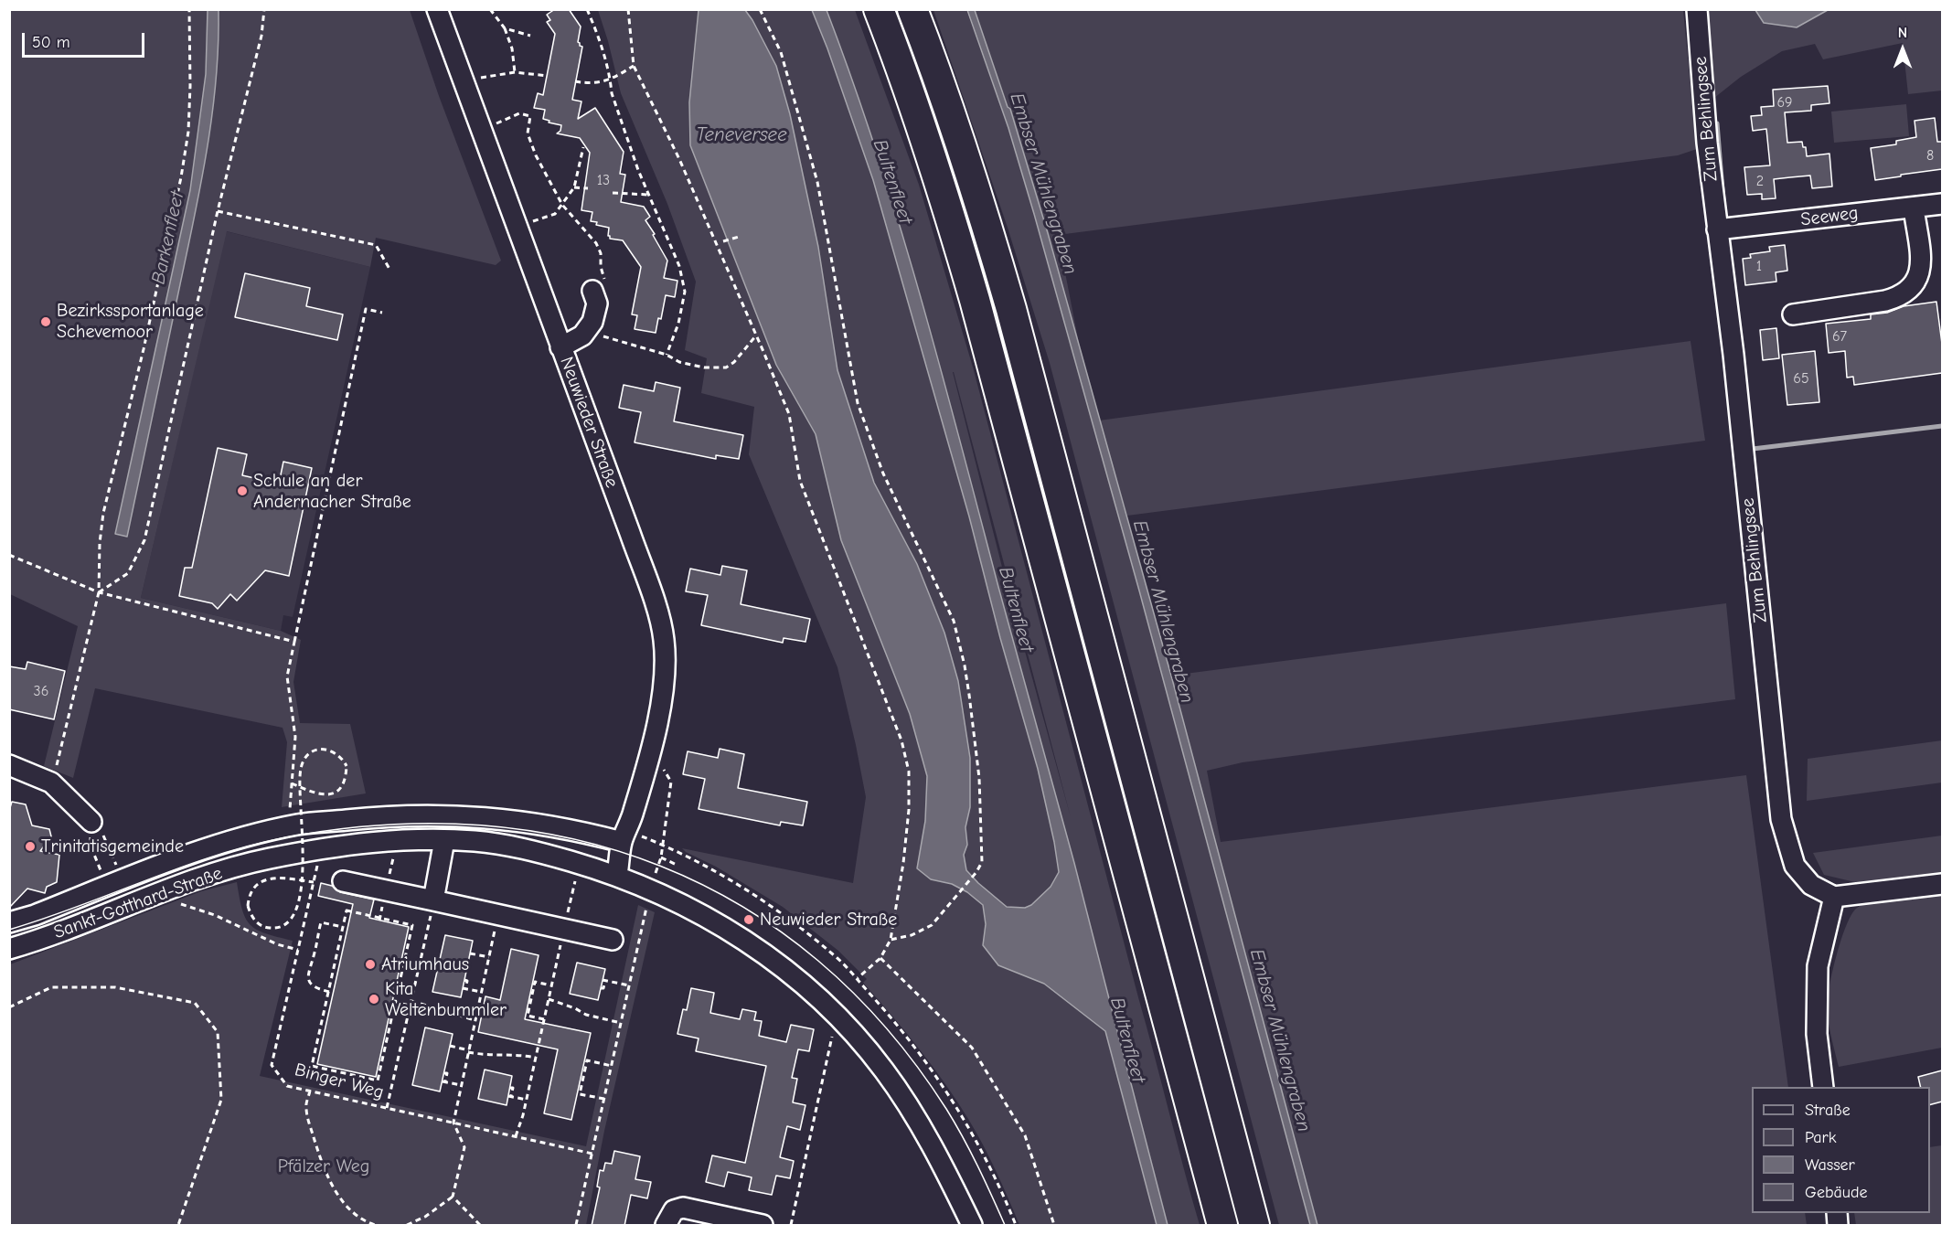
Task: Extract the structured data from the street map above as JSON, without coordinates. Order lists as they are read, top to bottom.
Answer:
{
  "streets": {
    "street": [
      "Zum Behlingsee",
      "Seeweg",
      "Neuwieder Straße",
      "Sankt-Gotthard-Straße"
    ],
    "path": ["Binger Weg"]
  },
  "crossings": [
    ["Zum Behlingsee", "Seeweg"],
    ["Neuwieder Straße", "Sankt-Gotthard-Straße"],
    ["Sankt-Gotthard-Straße", "Binger Weg"]
  ],
  "water": [
    "Teneversee",
    "Bultenfleet",
    "Embser Mühlengraben",
    "Barkenfleet"
  ],
  "parks": ["Pfälzer Weg"],
  "places": [
    "Bezirkssportanlage Schevemoor",
    "Schule an der Andernacher Straße",
    "Trinitatisgemeinde",
    "Neuwieder Straße",
    "Atriumhaus",
    "Kita Weltenbummler"
  ],
  "house_numbers": [
    "69",
    "8",
    "13",
    "2",
    "1",
    "67",
    "65",
    "36"
  ],
  "legend": [
    "Straße",
    "Park",
    "Wasser",
    "Gebäude"
  ],
  "scale_bar": "50 m",
  "north": "top"
}
